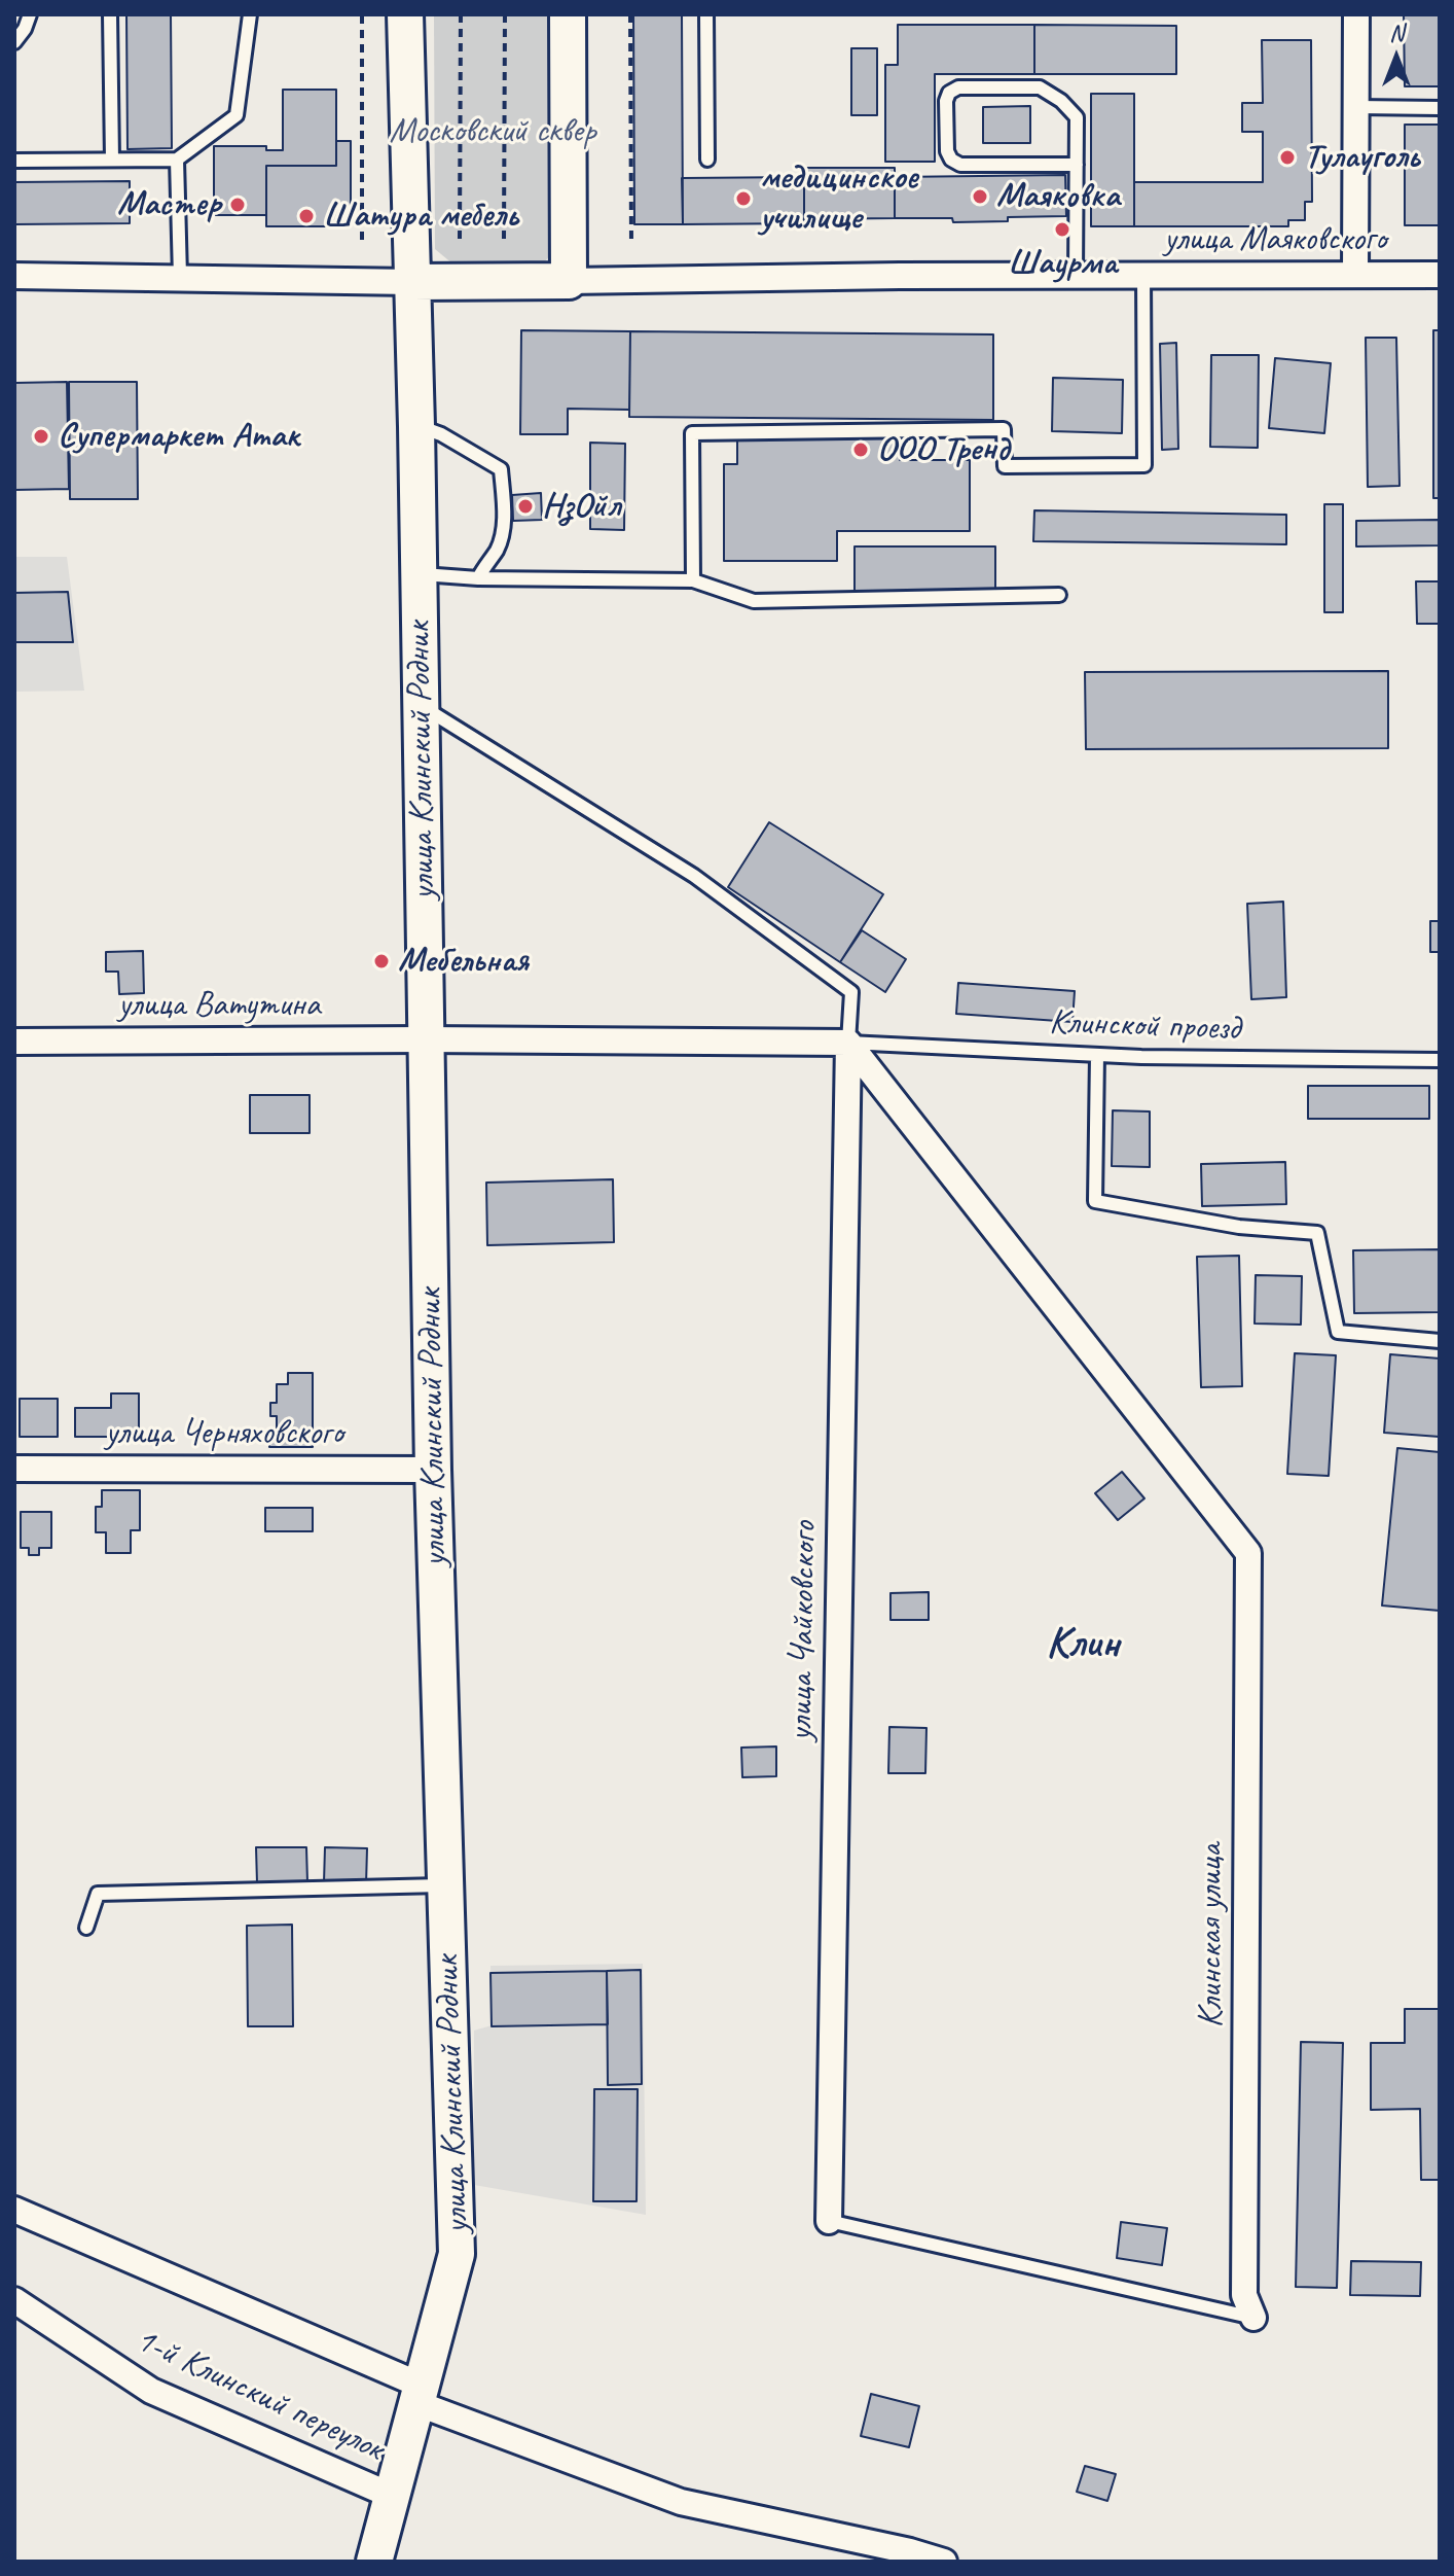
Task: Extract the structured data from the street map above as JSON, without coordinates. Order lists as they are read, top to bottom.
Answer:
{
  "streets": {
    "main road": ["улица Клинский Родник"],
    "street": [
      "улица Маяковского",
      "улица Ватутина",
      "улица Черняховского",
      "улица Чайковского",
      "Клинская улица",
      "1-й Клинский переулок"
    ],
    "lane": ["Клинской проезд"]
  },
  "crossings": [
    ["улица Клинский Родник", "улица Ватутина"],
    ["улица Клинский Родник", "улица Черняховского"],
    ["улица Клинский Родник", "1-й Клинский переулок"],
    ["улица Ватутина", "Клинской проезд"],
    ["улица Ватутина", "улица Чайковского"],
    ["улица Ватутина", "Клинская улица"],
    ["Клинской проезд", "улица Чайковского"],
    ["Клинской проезд", "Клинская улица"],
    ["улица Чайковского", "Клинская улица"]
  ],
  "districts": ["Клин"],
  "parks": ["Московский сквер"],
  "places": [
    "Тулауголь",
    "Маяковка",
    "медицинское училище",
    "Мастер",
    "Шатура мебель",
    "Шаурма",
    "Супермаркет Атак",
    "ООО Тренд",
    "НзОйл",
    "Мебельная"
  ],
  "north": "top"
}
